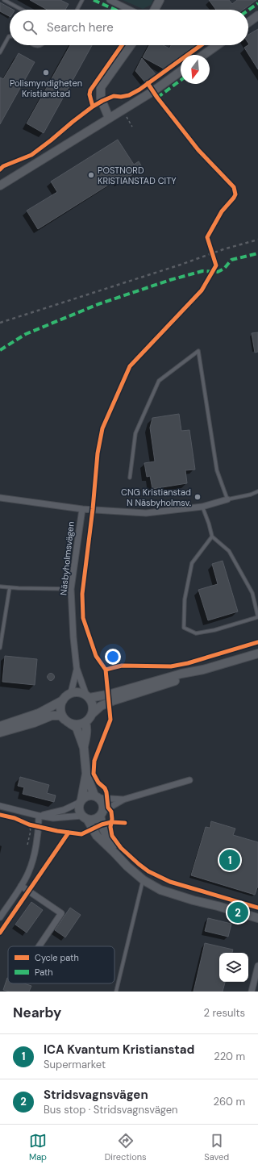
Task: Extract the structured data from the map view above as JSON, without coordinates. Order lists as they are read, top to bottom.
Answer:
{
  "streets": {
    "street": ["Näsbyholmsvägen"]
  },
  "places": ["Polismyndigheten Kristianstad", "POSTNORD KRISTIANSTAD CITY", "CNG Kristianstad N Näsbyholmsv."],
  "legend": ["Cycle path", "Path"],
  "north": "bottom",
  "page": {
    "search": "Search here",
    "pins": ["1", "2"],
    "heading": ["Nearby", "2 results"],
    "list": [
      {
        "mark": "1",
        "name": "ICA Kvantum Kristianstad",
        "note": "Supermarket",
        "value": "220 m"
      },
      {
        "mark": "2",
        "name": "Stridsvagnsvägen",
        "note": "Bus stop · Stridsvagnsvägen",
        "value": "260 m"
      }
    ],
    "nav": ["Map", "Directions", "Saved"]
  }
}
